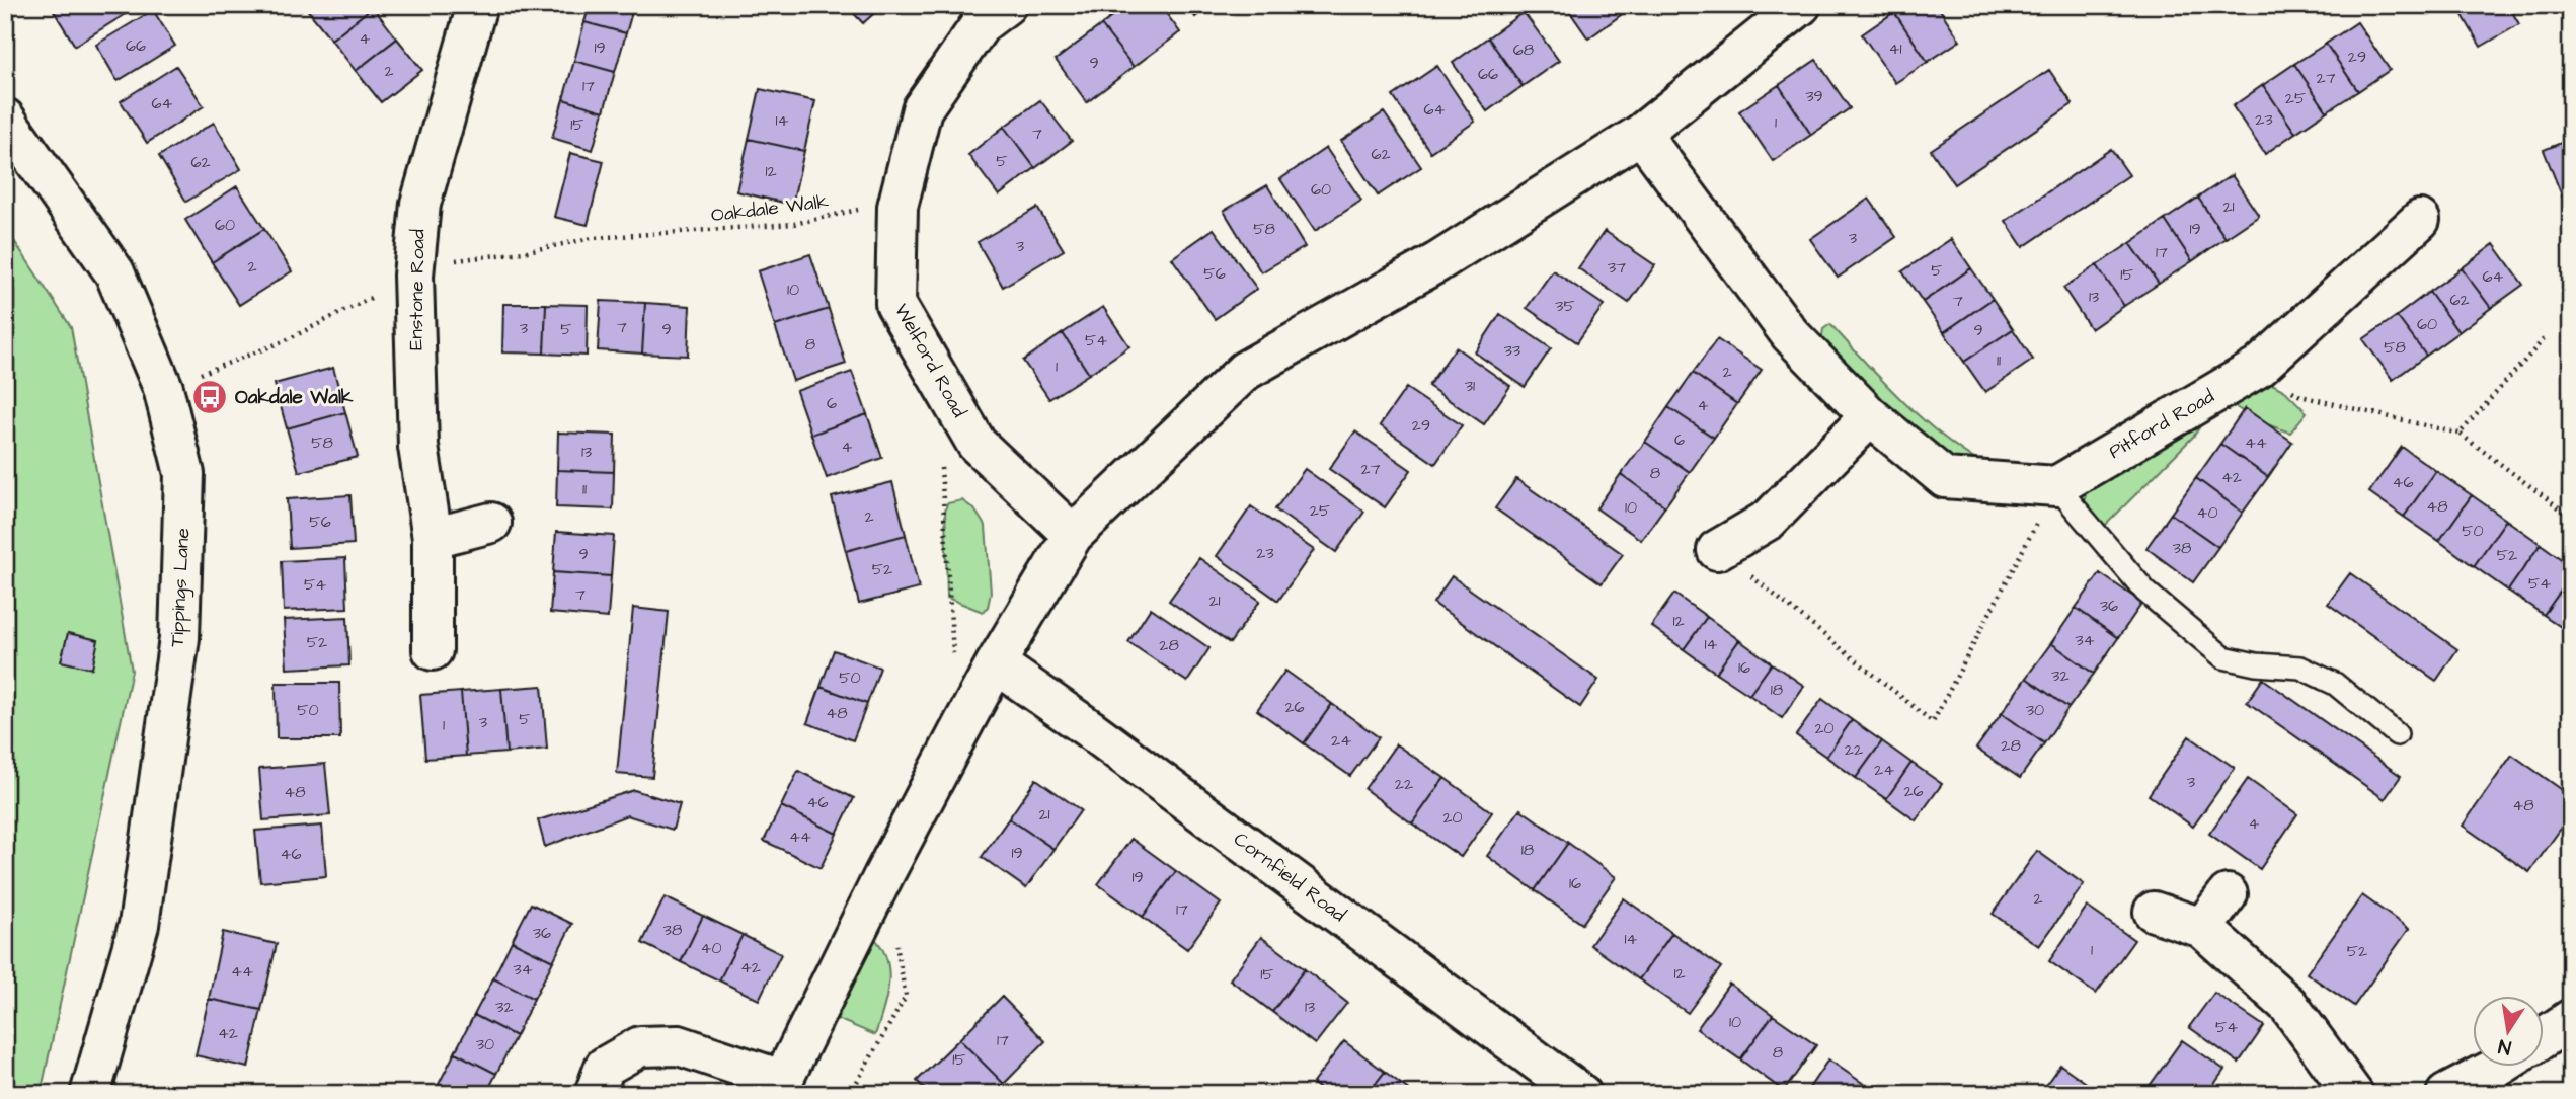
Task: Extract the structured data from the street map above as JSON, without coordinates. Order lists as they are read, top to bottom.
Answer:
{
  "streets": {
    "street": [
      "Enstone Road",
      "Welford Road",
      "Pitford Road",
      "Tippings Lane",
      "Cornfield Road"
    ],
    "path": ["Oakdale Walk"]
  },
  "crossings": [
    ["Oakdale Walk", "Enstone Road"],
    ["Oakdale Walk", "Welford Road"],
    ["Oakdale Walk", "Tippings Lane"]
  ],
  "places": {
    "bus stop": ["Oakdale Walk"]
  },
  "house_numbers": [
    "4",
    "66",
    "19",
    "41",
    "68",
    "29",
    "9",
    "2",
    "66",
    "27",
    "17",
    "39",
    "25",
    "64",
    "64",
    "23",
    "14",
    "1",
    "15",
    "7",
    "62",
    "5",
    "62",
    "12",
    "60",
    "21",
    "60",
    "58",
    "19",
    "3",
    "3",
    "17",
    "2",
    "37",
    "5",
    "56",
    "15",
    "64",
    "10",
    "13",
    "62",
    "7",
    "35",
    "60",
    "7",
    "3",
    "5",
    "9",
    "9",
    "54",
    "8",
    "58",
    "33",
    "11",
    "1",
    "2",
    "31",
    "6",
    "4",
    "29",
    "6",
    "58",
    "44",
    "4",
    "13",
    "27",
    "8",
    "42",
    "46",
    "11",
    "48",
    "10",
    "25",
    "40",
    "2",
    "56",
    "50",
    "38",
    "23",
    "9",
    "52",
    "52",
    "54",
    "54",
    "7",
    "21",
    "36",
    "12",
    "34",
    "52",
    "14",
    "28",
    "16",
    "32",
    "50",
    "18",
    "26",
    "50",
    "30",
    "48",
    "5",
    "3",
    "1",
    "20",
    "24",
    "28",
    "22",
    "24",
    "3",
    "22",
    "26",
    "48",
    "46",
    "48",
    "21",
    "20",
    "4",
    "44",
    "18",
    "19",
    "46",
    "19",
    "16",
    "2",
    "17",
    "38",
    "36",
    "14",
    "40",
    "1",
    "52",
    "42",
    "34",
    "44",
    "12",
    "15",
    "32",
    "13",
    "10",
    "54",
    "42",
    "17",
    "30",
    "8",
    "15"
  ],
  "north": "bottom"
}
